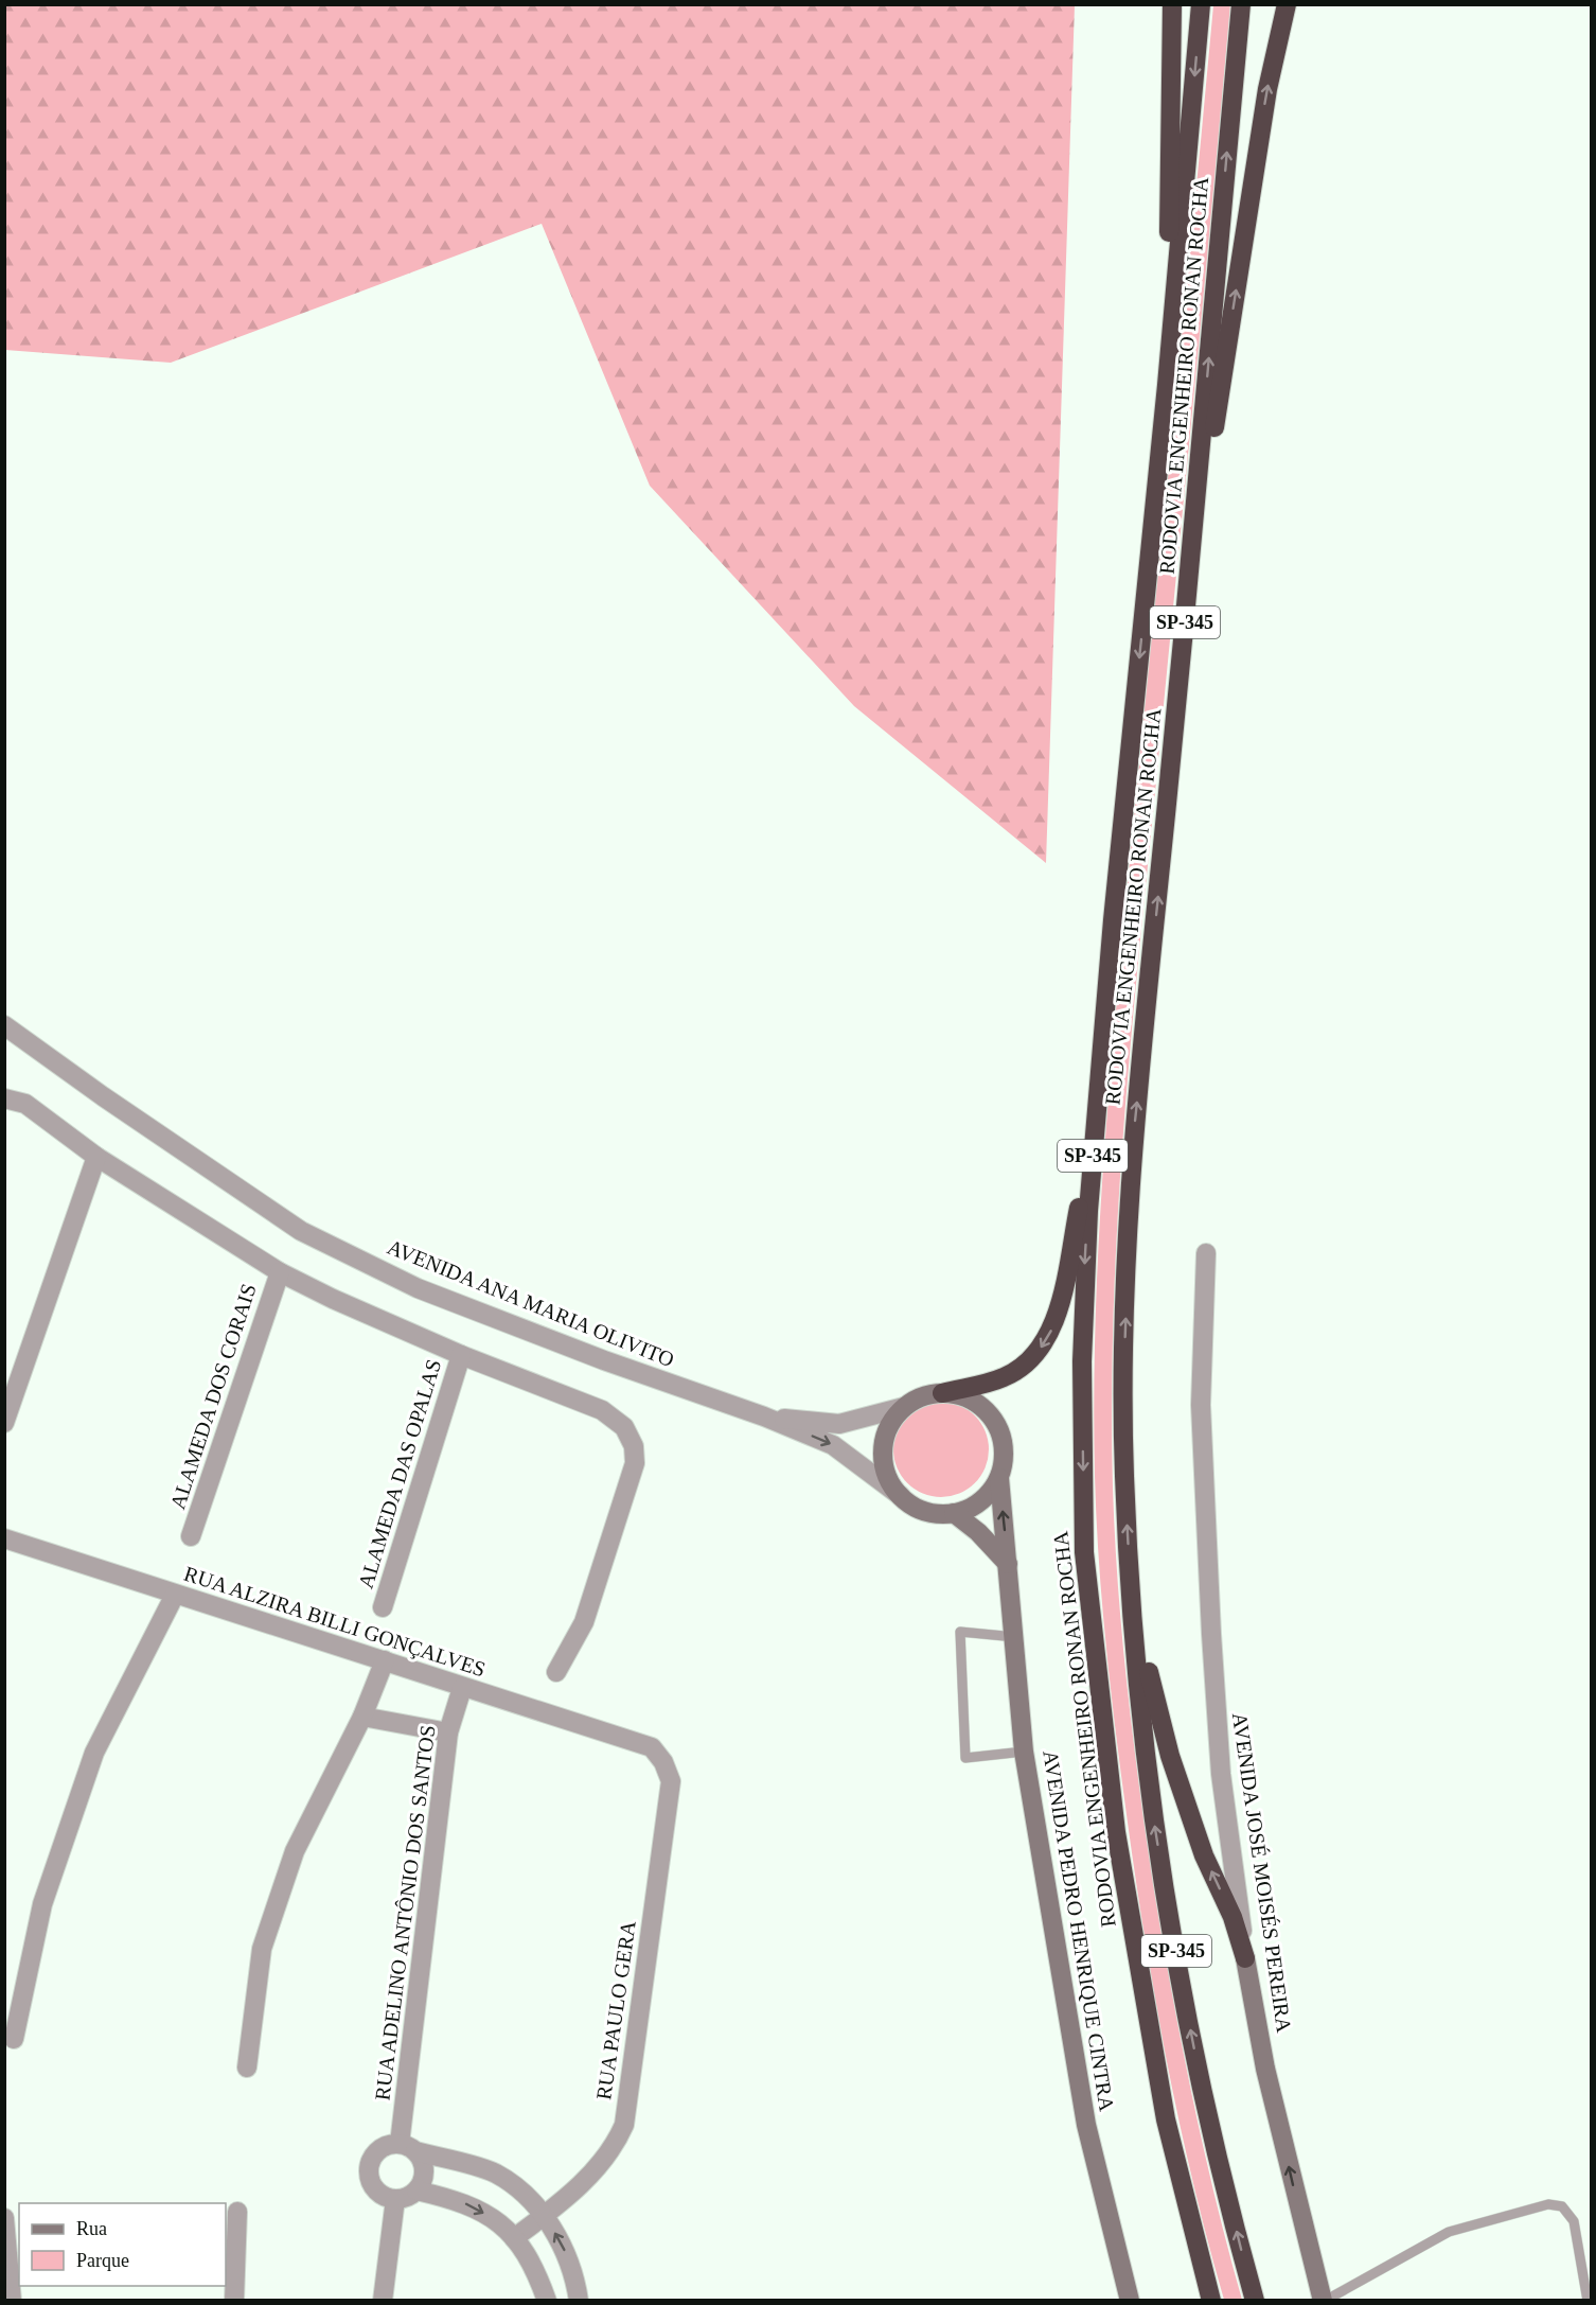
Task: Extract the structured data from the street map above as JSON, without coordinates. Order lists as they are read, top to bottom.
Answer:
{
  "streets": {
    "highway": ["RODOVIA ENGENHEIRO RONAN ROCHA", "SP-345"],
    "street": [
      "AVENIDA ANA MARIA OLIVITO",
      "ALAMEDA DOS CORAIS",
      "ALAMEDA DAS OPALAS",
      "RUA ALZIRA BILLI GONÇALVES",
      "AVENIDA JOSÉ MOISÉS PEREIRA",
      "RUA ADELINO ANTÔNIO DOS SANTOS",
      "AVENIDA PEDRO HENRIQUE CINTRA",
      "RUA PAULO GERA"
    ]
  },
  "crossings": [
    ["AVENIDA ANA MARIA OLIVITO", "AVENIDA PEDRO HENRIQUE CINTRA"],
    ["RUA ALZIRA BILLI GONÇALVES", "RUA ADELINO ANTÔNIO DOS SANTOS"],
    ["RUA ALZIRA BILLI GONÇALVES", "RUA PAULO GERA"]
  ],
  "legend": ["Rua", "Parque"]
}
